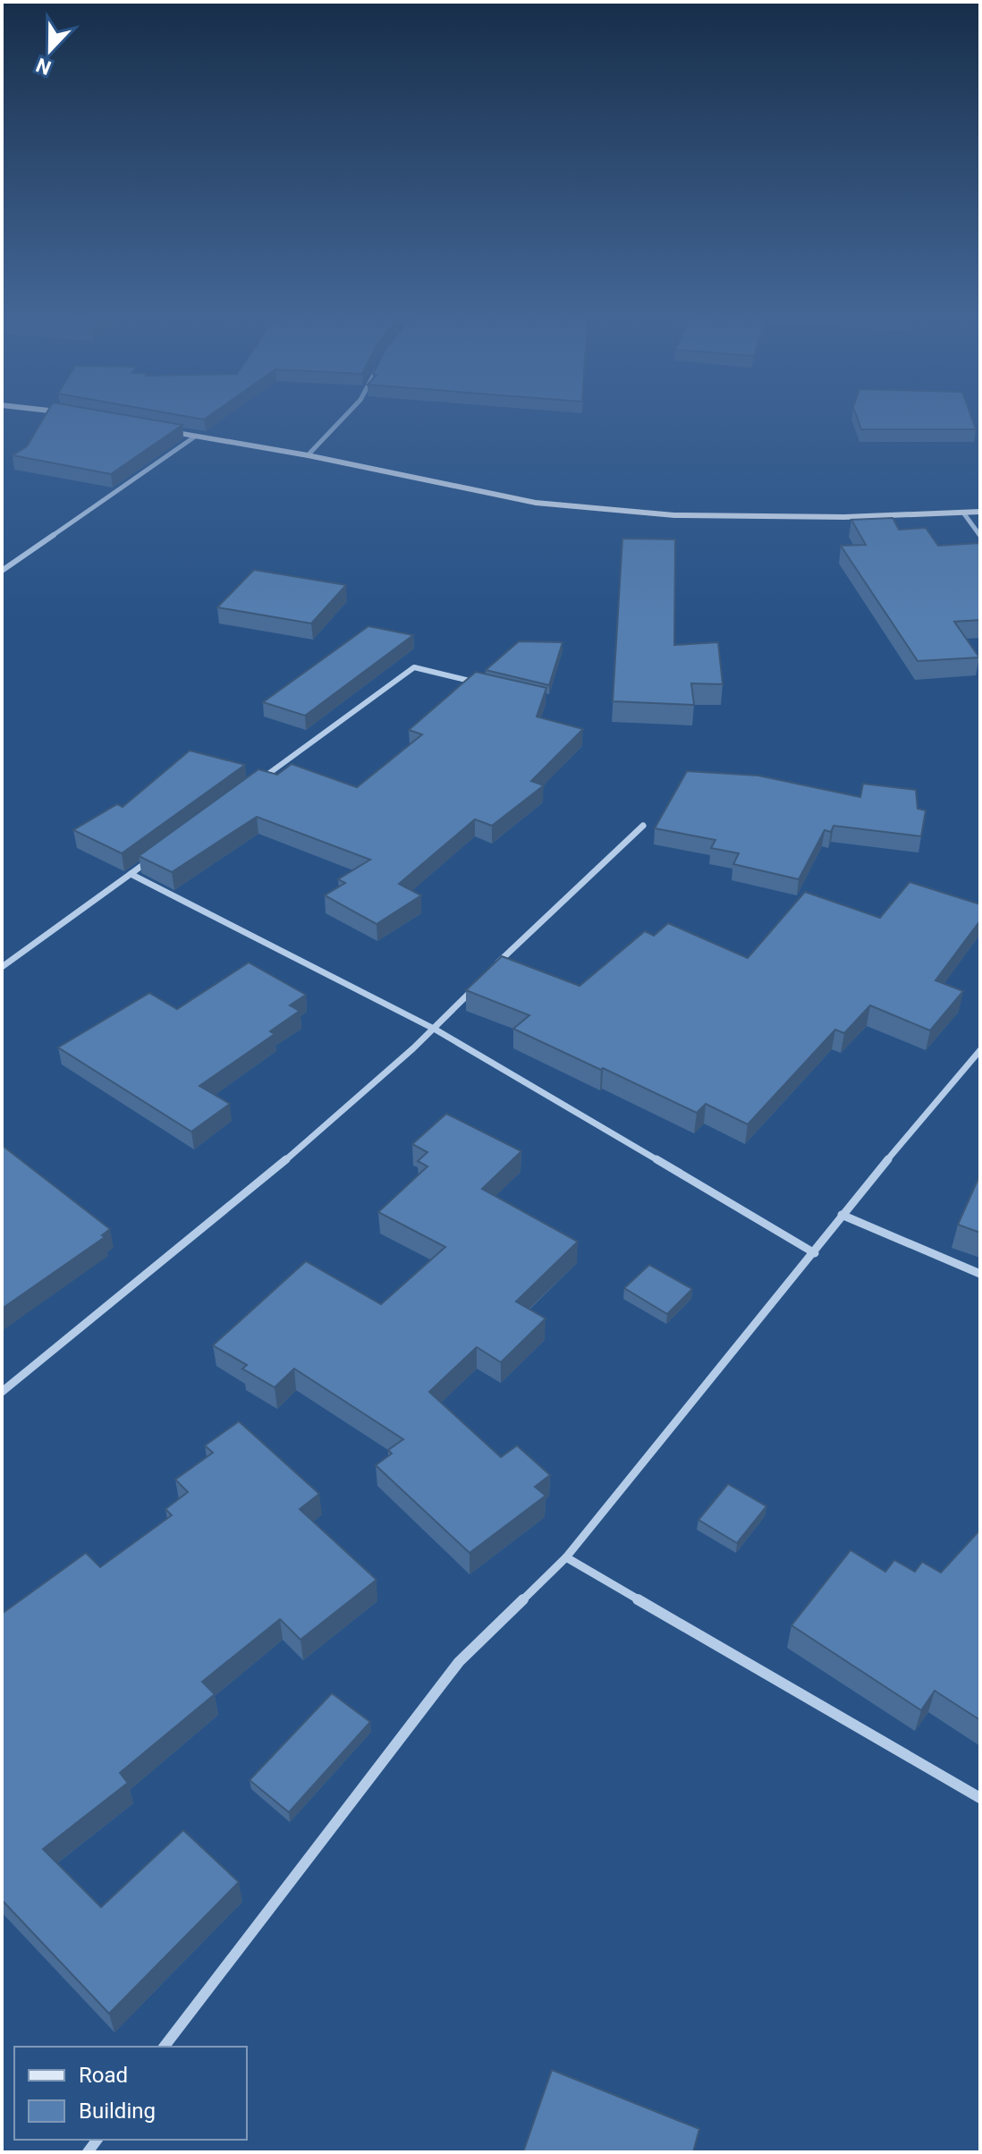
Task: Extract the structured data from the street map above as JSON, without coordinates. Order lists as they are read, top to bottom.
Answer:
{
  "legend": ["Road", "Building"],
  "north": "bottom"
}
